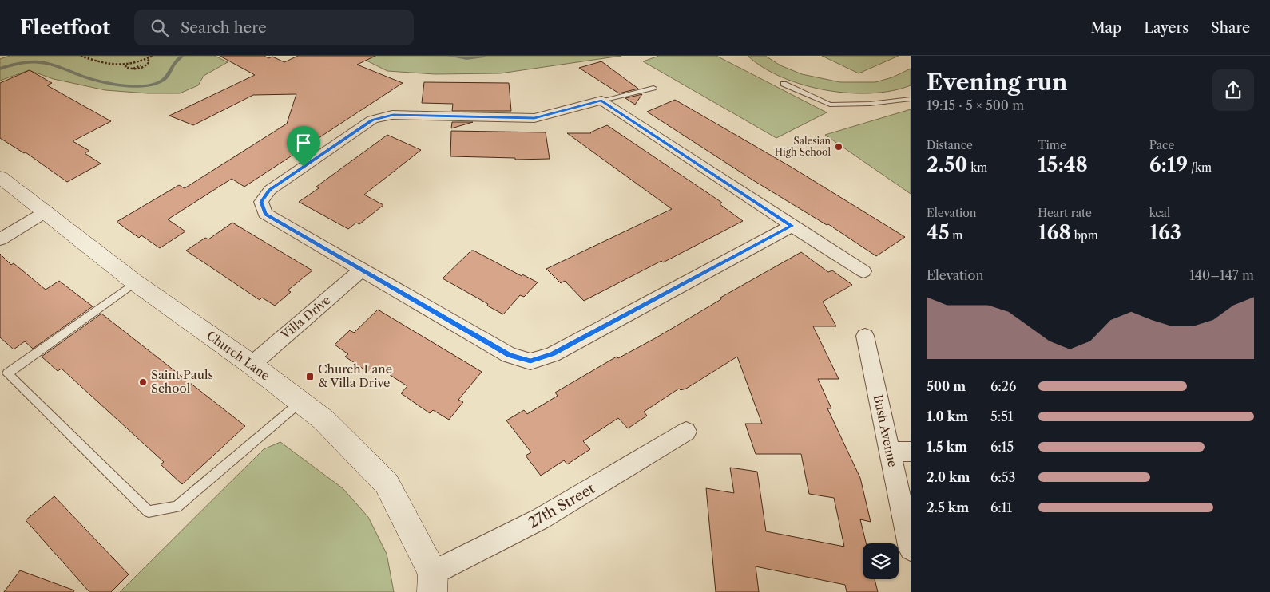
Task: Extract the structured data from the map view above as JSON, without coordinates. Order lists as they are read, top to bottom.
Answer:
{
  "streets": {
    "street": [
      "Villa Drive",
      "Church Lane",
      "Bush Avenue",
      "27th Street"
    ]
  },
  "crossings": [
    ["Villa Drive", "Church Lane"],
    ["Church Lane", "27th Street"]
  ],
  "places": {
    "other": ["Salesian High School", "Saint Pauls School"],
    "transit": ["Church Lane & Villa Drive"]
  },
  "page": {
    "header": "Fleetfoot",
    "search": "Search here",
    "nav": ["Map", "Layers", "Share"],
    "heading": ["Evening run", "19:15 · 5 × 500 m"],
    "stats": [
      ["Distance", "2.50 km"],
      ["Time", "15:48"],
      ["Pace", "6:19 /km"],
      ["Elevation", "45 m"],
      ["Heart rate", "168 bpm"],
      ["kcal", "163"]
    ],
    "chart": ["Elevation", "140–147 m"],
    "list": [
      {
        "name": "500 m",
        "note": "6:26"
      },
      {
        "name": "1.0 km",
        "note": "5:51"
      },
      {
        "name": "1.5 km",
        "note": "6:15"
      },
      {
        "name": "2.0 km",
        "note": "6:53"
      },
      {
        "name": "2.5 km",
        "note": "6:11"
      }
    ]
  }
}
